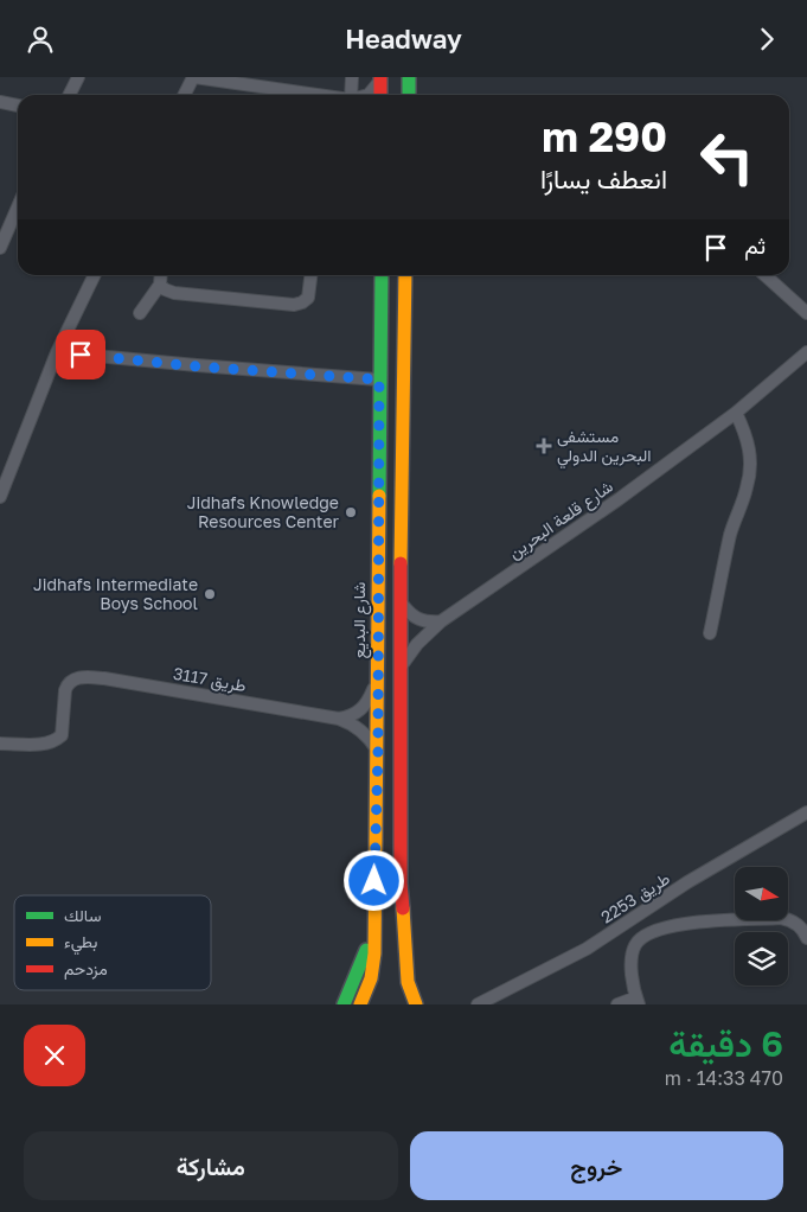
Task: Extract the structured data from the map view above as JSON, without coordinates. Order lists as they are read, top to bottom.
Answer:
{
  "streets": {
    "main road": ["شارع البديع"],
    "street": ["شارع قلعة البحرين", "طريق 3117", "طريق 2253"]
  },
  "places": {
    "health": ["مستشفى البحرين الدولي"],
    "other": ["Jidhafs Knowledge Resources Center", "Jidhafs Intermediate Boys School"]
  },
  "legend": ["سالك", "بطيء", "مزدحم"],
  "north": "right",
  "page": {
    "header": "Headway",
    "turn": ["290 m", "انعطف يسارًا"],
    "then": "ثم",
    "heading": ["6 دقيقة", "470 m · 14:33"],
    "buttons": ["خروج", "مشاركة"]
  }
}
